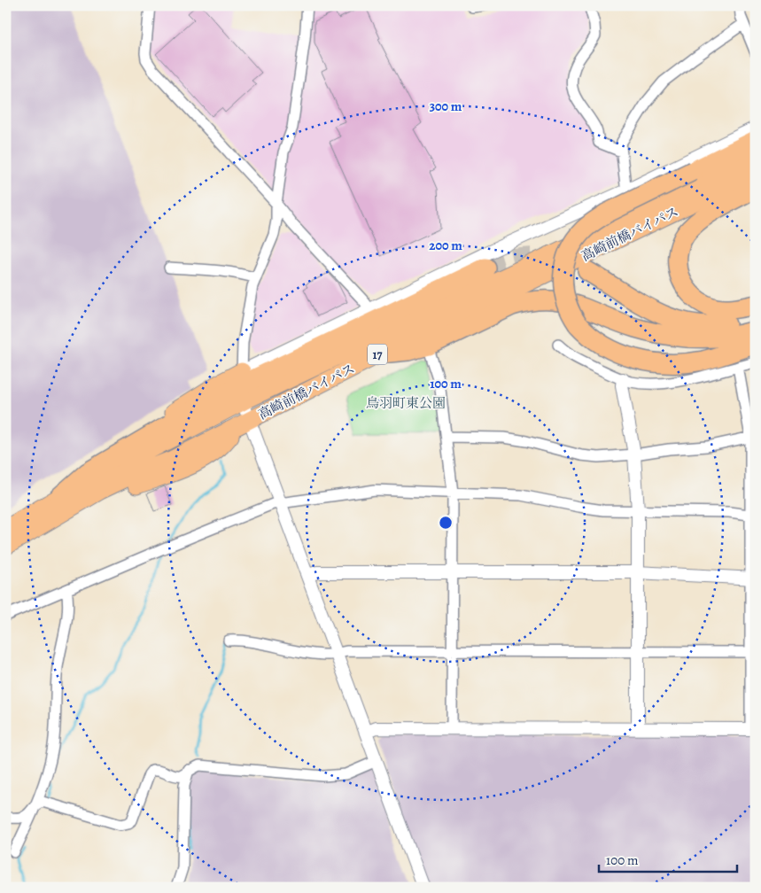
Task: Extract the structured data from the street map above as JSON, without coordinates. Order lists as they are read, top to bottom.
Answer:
{
  "streets": {
    "highway": ["高崎前橋バイパス", "17"]
  },
  "parks": ["鳥羽町東公園"],
  "scale_bar": "100 m",
  "rings": ["300 m", "200 m", "100 m"]
}
